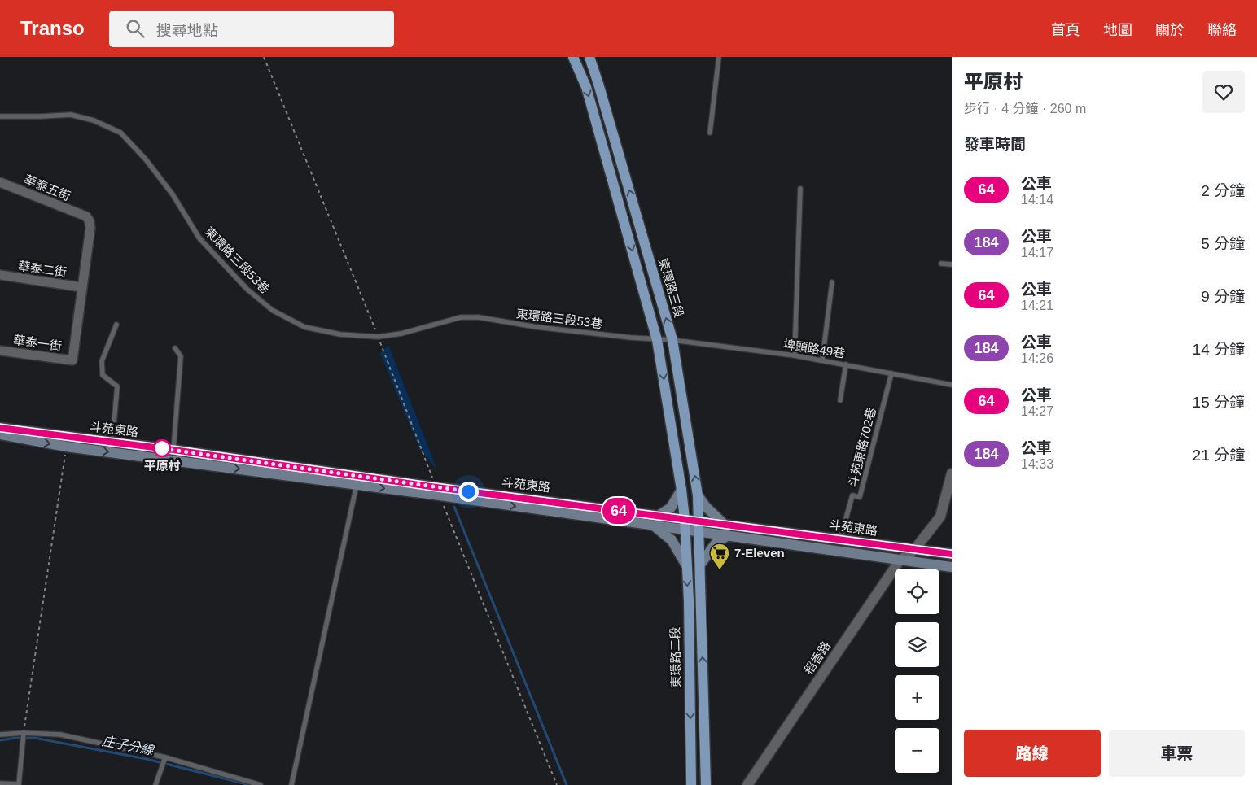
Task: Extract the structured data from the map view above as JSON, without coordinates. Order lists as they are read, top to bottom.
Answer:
{
  "streets": {
    "main road": ["東環路三段", "斗苑東路", "東環路二段"],
    "street": [
      "華泰五街",
      "華泰二街",
      "華泰一街",
      "稻香路"
    ],
    "lane": ["東環路三段53巷", "埤頭路49巷", "斗苑東路702巷"]
  },
  "crossings": [
    ["華泰五街", "華泰二街"],
    ["華泰五街", "華泰一街"],
    ["東環路三段53巷", "東環路三段"],
    ["東環路三段53巷", "埤頭路49巷"],
    ["華泰二街", "華泰一街"],
    ["東環路三段", "埤頭路49巷"],
    ["東環路三段", "斗苑東路"],
    ["埤頭路49巷", "斗苑東路702巷"],
    ["斗苑東路", "斗苑東路702巷"],
    ["斗苑東路", "東環路二段"],
    ["斗苑東路", "稻香路"]
  ],
  "water": ["庄子分線"],
  "places": {
    "other": ["平原村"],
    "supermarket": ["7-Eleven"]
  },
  "lines": ["bus line 64"],
  "page": {
    "header": "Transo",
    "search": "搜尋地點",
    "nav": [
      "首頁",
      "地圖",
      "關於",
      "聯絡"
    ],
    "on_map": "64",
    "heading": [
      ["平原村", "步行 · 4 分鐘 · 260 m"],
      "發車時間"
    ],
    "list": [
      {
        "mark": "64",
        "name": "公車",
        "note": "14:14",
        "value": "2 分鐘"
      },
      {
        "mark": "184",
        "name": "公車",
        "note": "14:17",
        "value": "5 分鐘"
      },
      {
        "mark": "64",
        "name": "公車",
        "note": "14:21",
        "value": "9 分鐘"
      },
      {
        "mark": "184",
        "name": "公車",
        "note": "14:26",
        "value": "14 分鐘"
      },
      {
        "mark": "64",
        "name": "公車",
        "note": "14:27",
        "value": "15 分鐘"
      },
      {
        "mark": "184",
        "name": "公車",
        "note": "14:33",
        "value": "21 分鐘"
      }
    ],
    "map_buttons": ["+", "−"],
    "buttons": ["路線", "車票"]
  }
}
